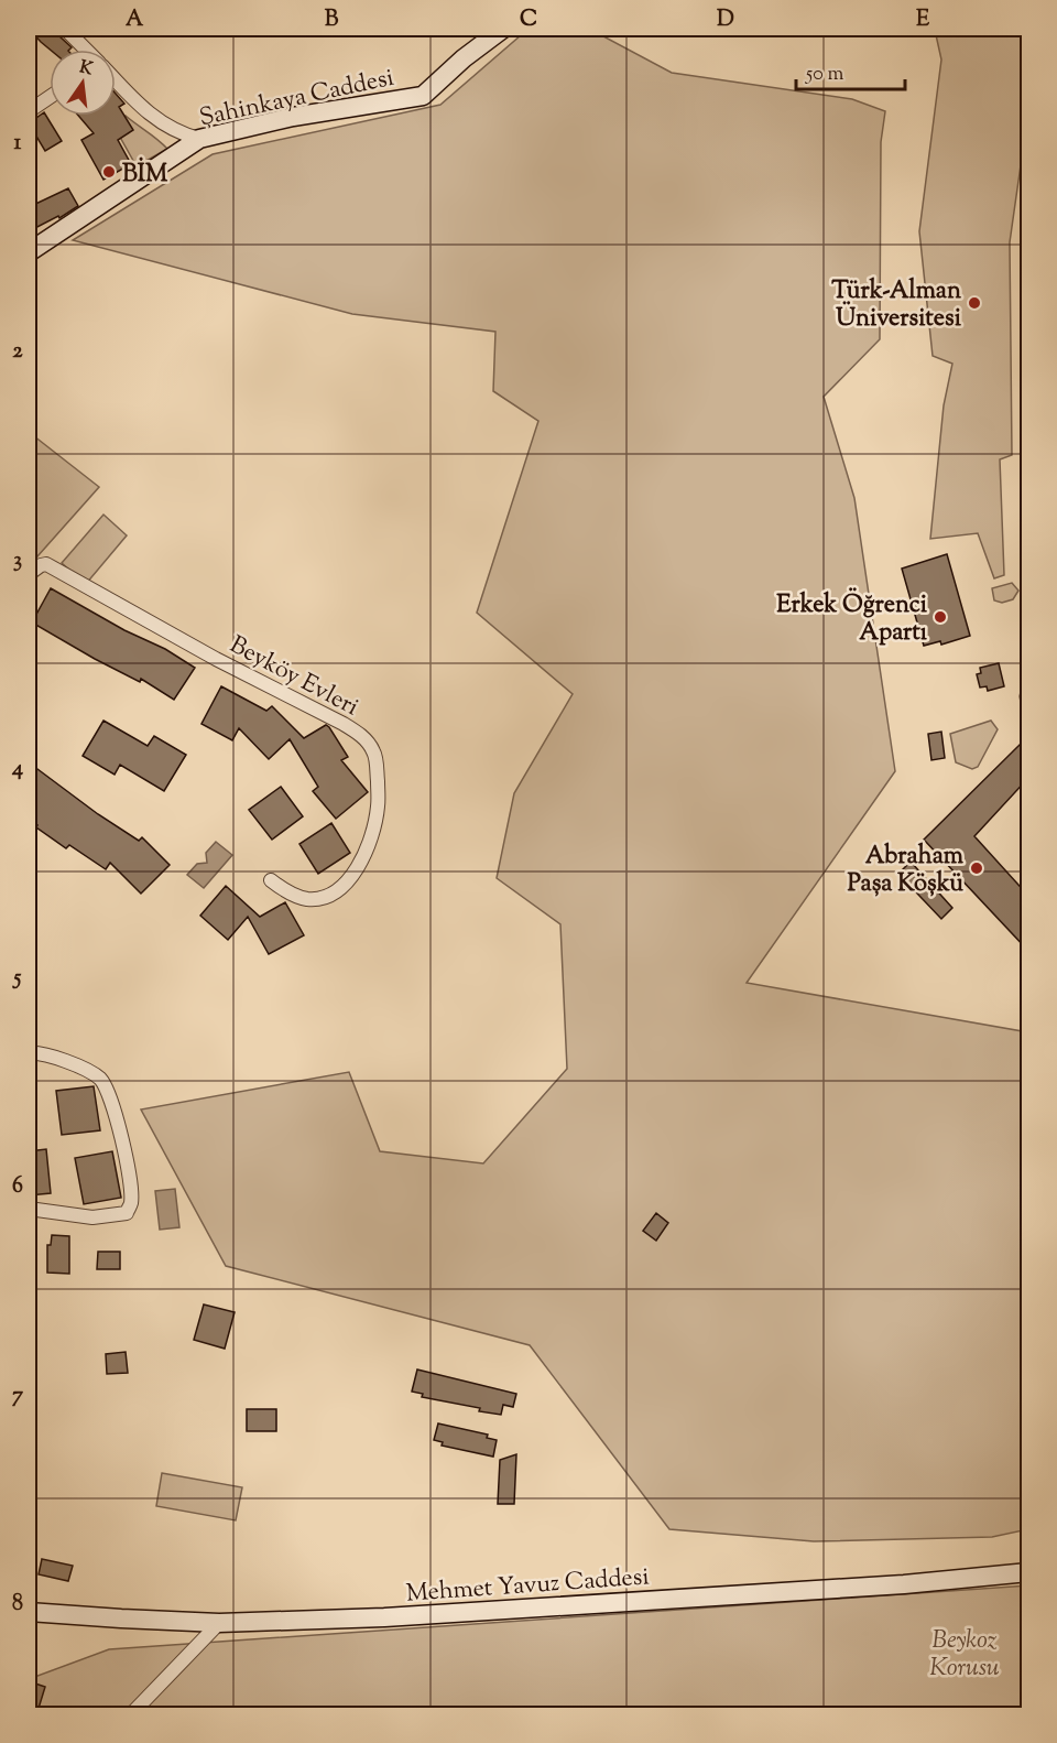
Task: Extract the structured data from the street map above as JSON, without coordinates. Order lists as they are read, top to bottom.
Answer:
{
  "streets": {
    "street": ["Şahinkaya Caddesi", "Beyköy Evleri", "Mehmet Yavuz Caddesi"]
  },
  "parks": ["Beykoz Korusu"],
  "places": [
    "BİM",
    "Türk-Alman Üniversitesi",
    "Erkek Öğrenci Apartı",
    "Abraham Paşa Köşkü"
  ],
  "scale_bar": "50 m",
  "north": "top",
  "grid": {
    "columns": [
      "A",
      "B",
      "C",
      "D",
      "E"
    ],
    "rows": [
      "1",
      "2",
      "3",
      "4",
      "5",
      "6",
      "7",
      "8"
    ]
  }
}
